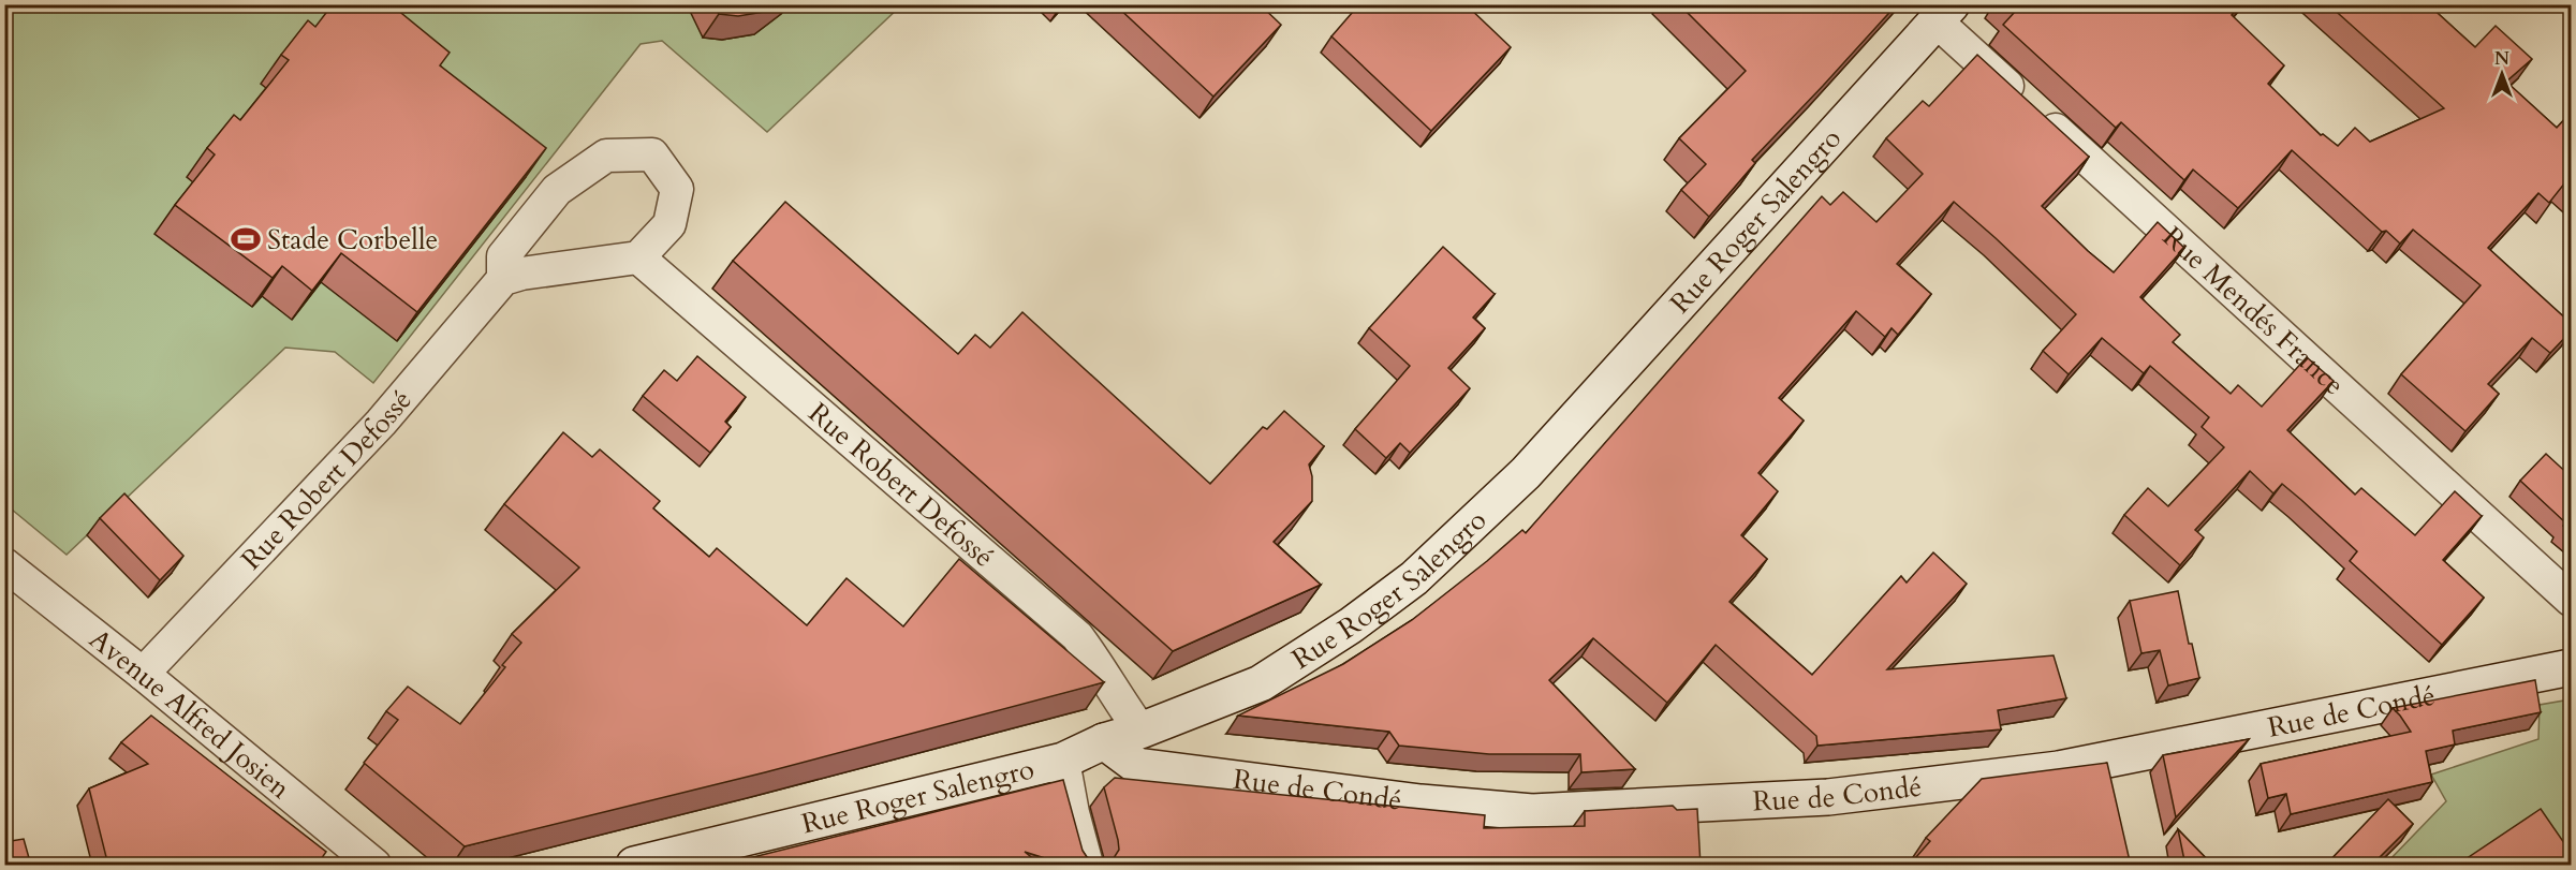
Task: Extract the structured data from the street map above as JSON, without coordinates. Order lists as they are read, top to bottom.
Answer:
{
  "streets": {
    "street": [
      "Rue Roger Salengro",
      "Rue Mendés France",
      "Rue Robert Defossé",
      "Rue de Condé",
      "Avenue Alfred Josien"
    ]
  },
  "crossings": [
    ["Rue Roger Salengro", "Rue Mendés France"],
    ["Rue Roger Salengro", "Rue Robert Defossé"],
    ["Rue Roger Salengro", "Rue de Condé"],
    ["Rue Robert Defossé", "Avenue Alfred Josien"]
  ],
  "places": {
    "sports": ["Stade Corbelle"]
  },
  "north": "top"
}
